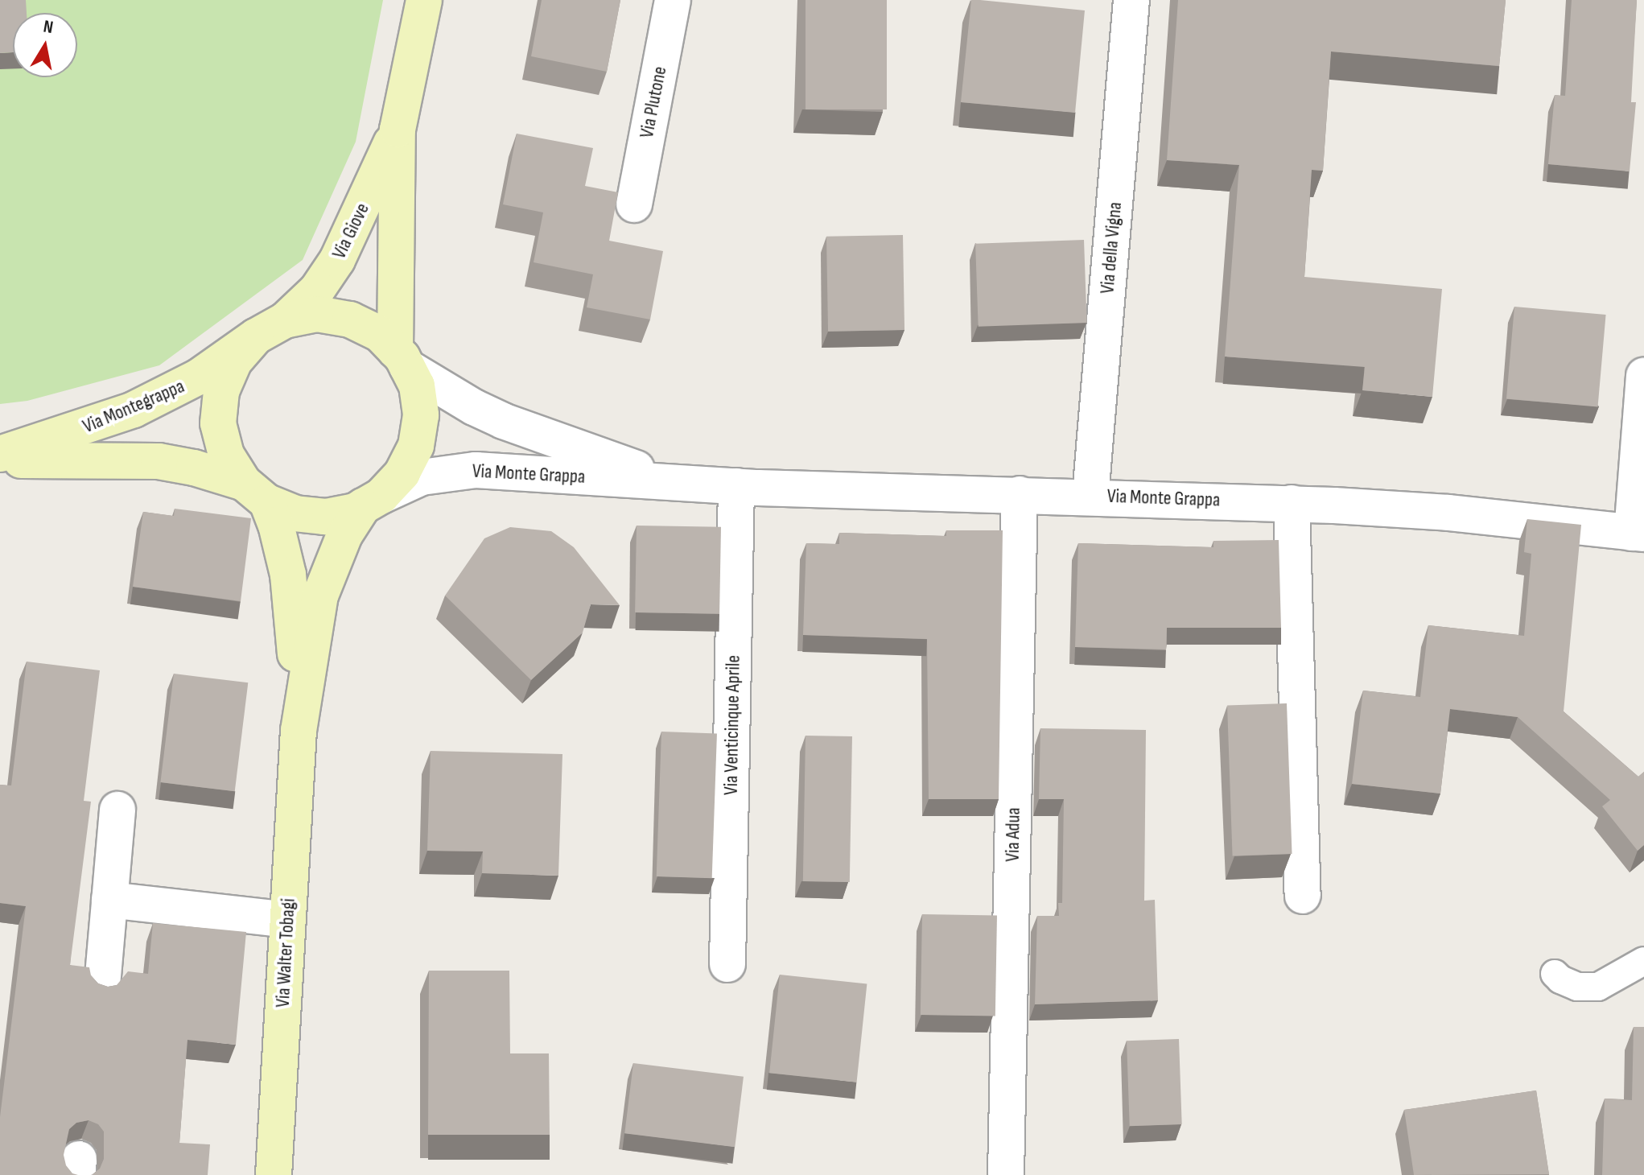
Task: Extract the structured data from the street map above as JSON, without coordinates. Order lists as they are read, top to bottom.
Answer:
{
  "streets": {
    "street": [
      "Via Plutone",
      "Via Giove",
      "Via della Vigna",
      "Via Montegrappa",
      "Via Monte Grappa",
      "Via Venticinque Aprile",
      "Via Adua",
      "Via Walter Tobagi"
    ]
  },
  "crossings": [
    ["Via Giove", "Via Montegrappa"],
    ["Via Giove", "Via Monte Grappa"],
    ["Via Giove", "Via Walter Tobagi"],
    ["Via della Vigna", "Via Monte Grappa"],
    ["Via Montegrappa", "Via Monte Grappa"],
    ["Via Montegrappa", "Via Walter Tobagi"],
    ["Via Monte Grappa", "Via Venticinque Aprile"],
    ["Via Monte Grappa", "Via Adua"],
    ["Via Monte Grappa", "Via Walter Tobagi"]
  ],
  "north": "top"
}
